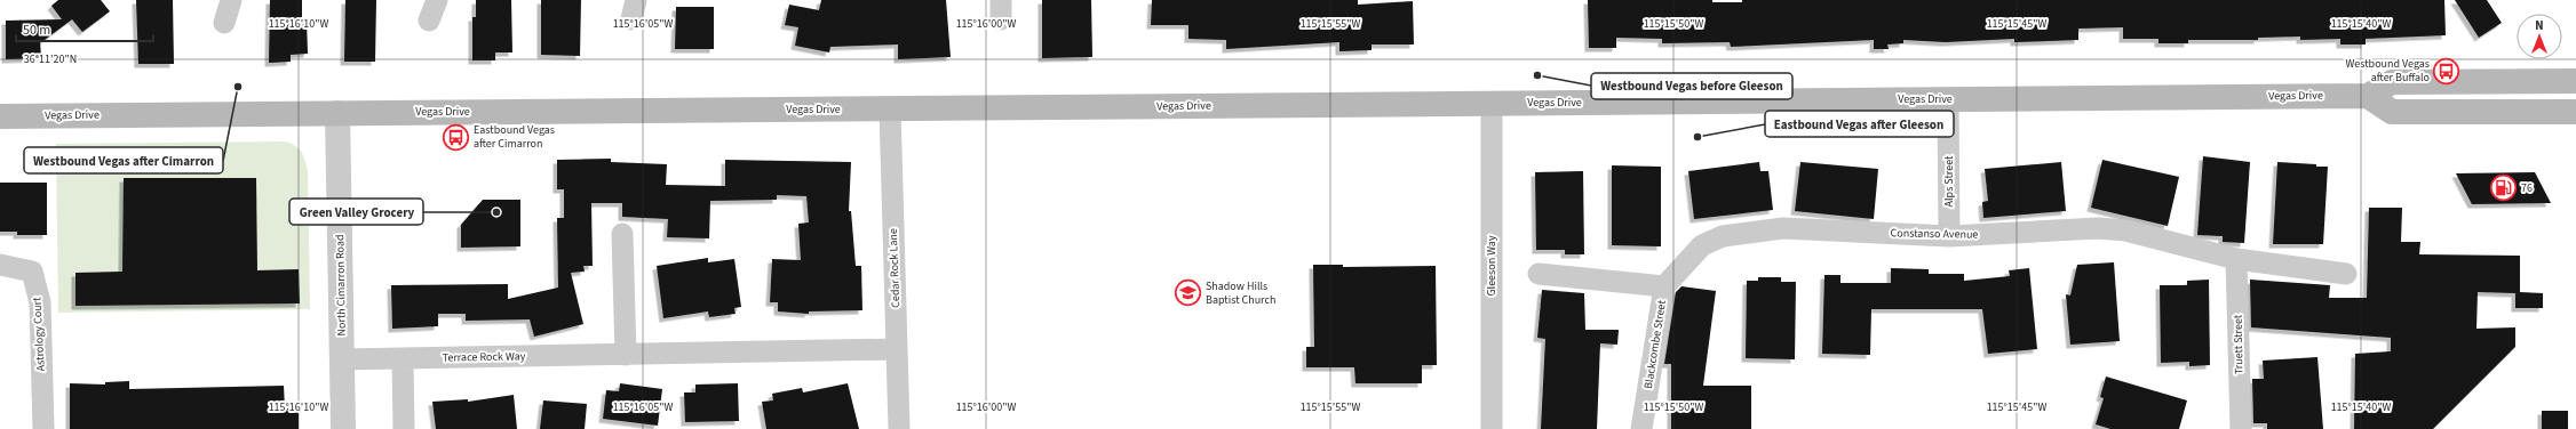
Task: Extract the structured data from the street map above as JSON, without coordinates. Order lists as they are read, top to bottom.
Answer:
{
  "streets": {
    "main road": ["Vegas Drive"],
    "street": [
      "Alps Street",
      "Constanso Avenue",
      "Gleeson Way",
      "Cedar Rock Lane",
      "North Cimarron Road",
      "Astrology Court",
      "Blackcombe Street",
      "Truett Street",
      "Terrace Rock Way"
    ]
  },
  "crossings": [
    ["Vegas Drive", "Alps Street"],
    ["Vegas Drive", "Gleeson Way"],
    ["Vegas Drive", "Cedar Rock Lane"],
    ["Vegas Drive", "North Cimarron Road"],
    ["Alps Street", "Constanso Avenue"],
    ["Constanso Avenue", "Blackcombe Street"],
    ["Constanso Avenue", "Truett Street"],
    ["Cedar Rock Lane", "Terrace Rock Way"],
    ["North Cimarron Road", "Terrace Rock Way"]
  ],
  "places": {
    "bus stop": ["Westbound Vegas after Buffalo", "Eastbound Vegas after Cimarron"],
    "other": [
      "Westbound Vegas before Gleeson",
      "Westbound Vegas after Cimarron",
      "Eastbound Vegas after Gleeson",
      "Green Valley Grocery"
    ],
    "fuel station": ["76"],
    "school or university": ["Shadow Hills Baptist Church"]
  },
  "scale_bar": "50 m",
  "north": "top",
  "coordinates": [
    "115°16'10\"W",
    "115°16'05\"W",
    "115°16'00\"W",
    "115°15'55\"W",
    "115°15'50\"W",
    "115°15'45\"W",
    "115°15'40\"W",
    "36°11'20\"N"
  ]
}
